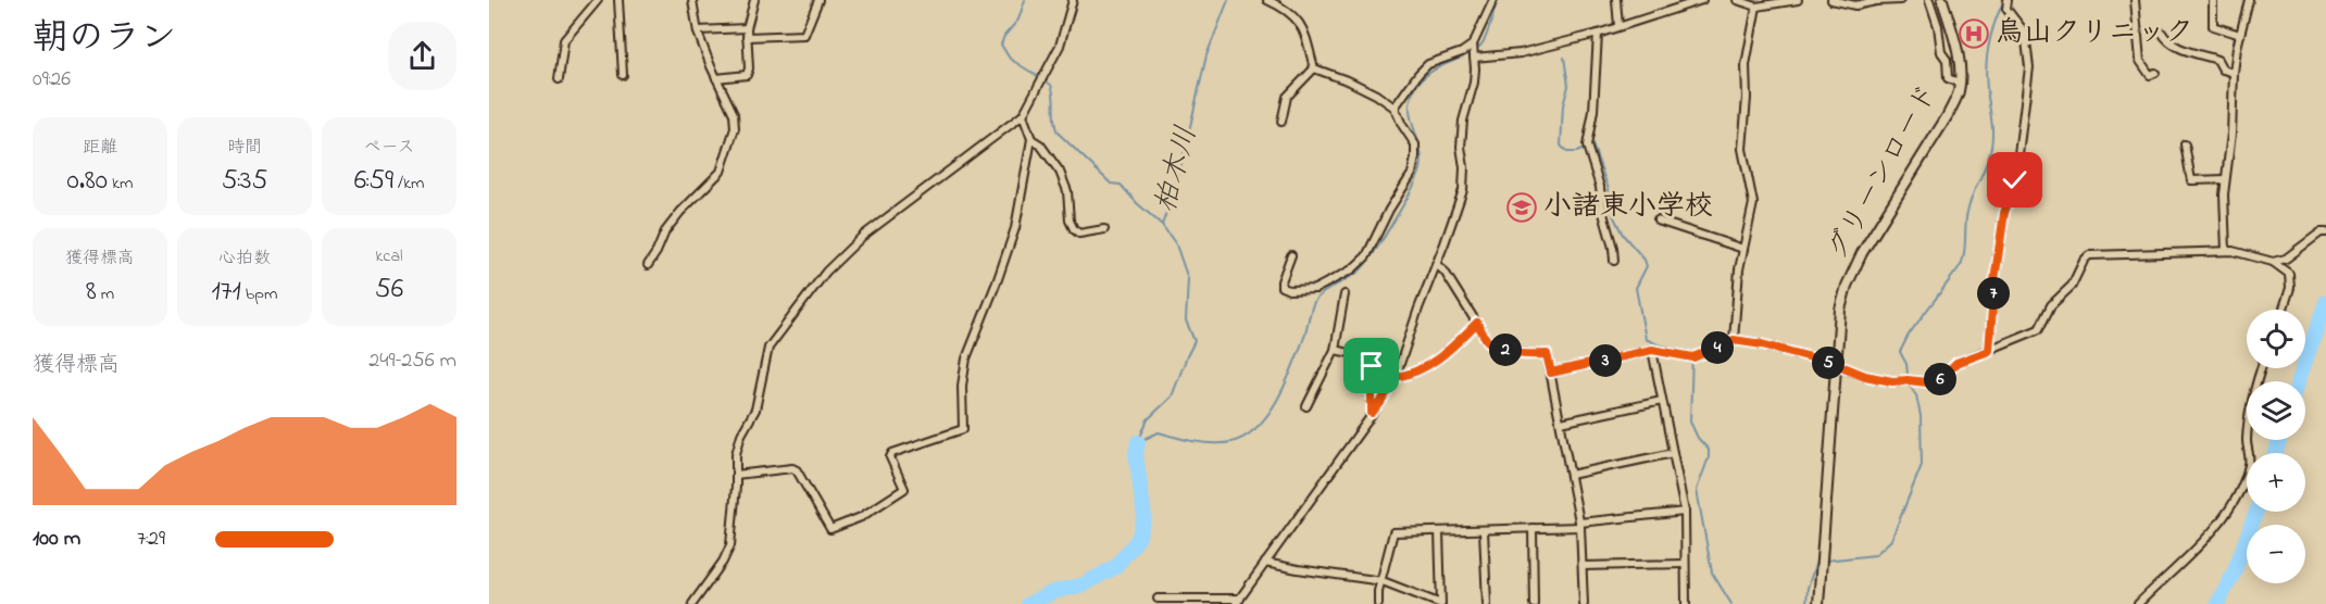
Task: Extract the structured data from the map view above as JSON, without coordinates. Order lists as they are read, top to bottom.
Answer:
{
  "streets": {
    "street": ["グリーンロード"]
  },
  "water": ["柏木川"],
  "places": {
    "hospital": ["烏山クリニック"],
    "school or university": ["小諸東小学校"]
  },
  "page": {
    "heading": ["朝のラン", "09:26"],
    "stats": [
      ["距離", "0.80 km"],
      ["時間", "5:35"],
      ["ペース", "6:59 /km"],
      ["獲得標高", "8 m"],
      ["心拍数", "171 bpm"],
      ["kcal", "56"]
    ],
    "pins": [
      "7",
      "4",
      "2",
      "3",
      "5",
      "6"
    ],
    "map_buttons": ["+", "−"],
    "chart": ["獲得標高", "249–256 m"],
    "list": [
      {
        "name": "100 m",
        "note": "7:29"
      }
    ]
  }
}
